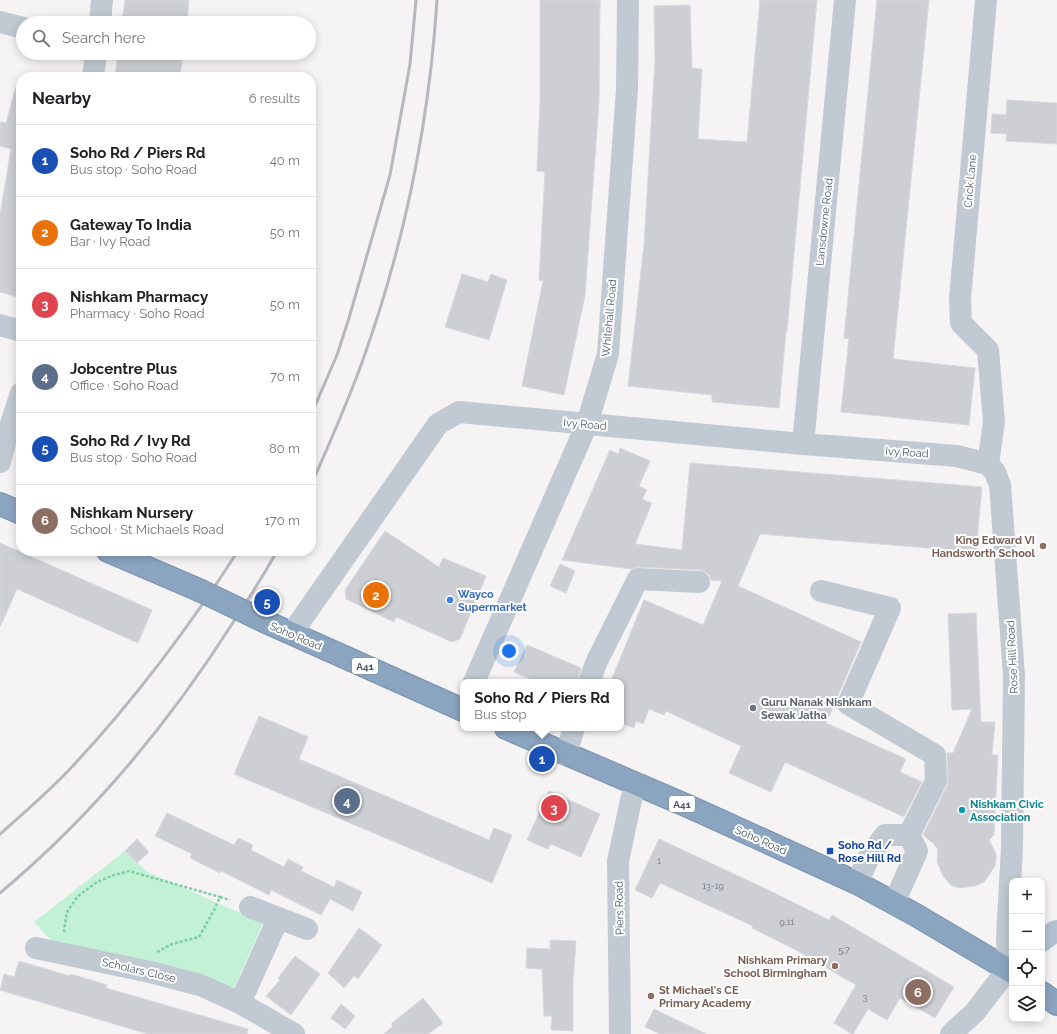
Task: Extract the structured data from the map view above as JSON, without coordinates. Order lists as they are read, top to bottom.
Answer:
{
  "streets": {
    "highway": ["Soho Road", "A41"],
    "street": [
      "Crick Lane",
      "Lansdowne Road",
      "Whitehall Road",
      "Ivy Road",
      "Rose Hill Road",
      "Piers Road",
      "Scholars Close"
    ]
  },
  "crossings": [
    ["Crick Lane", "Ivy Road"],
    ["Crick Lane", "Rose Hill Road"],
    ["Lansdowne Road", "Ivy Road"],
    ["Whitehall Road", "Ivy Road"],
    ["Ivy Road", "Soho Road"],
    ["Ivy Road", "Rose Hill Road"],
    ["Soho Road", "Piers Road"]
  ],
  "places": {
    "other": [
      "King Edward VI Handsworth School",
      "Wayco Supermarket",
      "Guru Nanak Nishkam Sewak Jatha",
      "Nishkam Civic Association",
      "Nishkam Primary School Birmingham",
      "St Michael's CE Primary Academy"
    ],
    "transit": ["Soho Rd / Rose Hill Rd"]
  },
  "house_numbers": [
    "1",
    "13-19",
    "9;11",
    "5;7",
    "3"
  ],
  "page": {
    "search": "Search here",
    "heading": ["Nearby", "6 results"],
    "list": [
      {
        "mark": "1",
        "name": "Soho Rd / Piers Rd",
        "note": "Bus stop · Soho Road",
        "value": "40 m"
      },
      {
        "mark": "2",
        "name": "Gateway To India",
        "note": "Bar · Ivy Road",
        "value": "50 m"
      },
      {
        "mark": "3",
        "name": "Nishkam Pharmacy",
        "note": "Pharmacy · Soho Road",
        "value": "50 m"
      },
      {
        "mark": "4",
        "name": "Jobcentre Plus",
        "note": "Office · Soho Road",
        "value": "70 m"
      },
      {
        "mark": "5",
        "name": "Soho Rd / Ivy Rd",
        "note": "Bus stop · Soho Road",
        "value": "80 m"
      },
      {
        "mark": "6",
        "name": "Nishkam Nursery",
        "note": "School · St Michaels Road",
        "value": "170 m"
      }
    ],
    "pins": [
      "2",
      "5",
      "1",
      "4",
      "3",
      "6"
    ],
    "popup": ["Soho Rd / Piers Rd", "Bus stop"],
    "map_buttons": ["+", "−"]
  }
}
